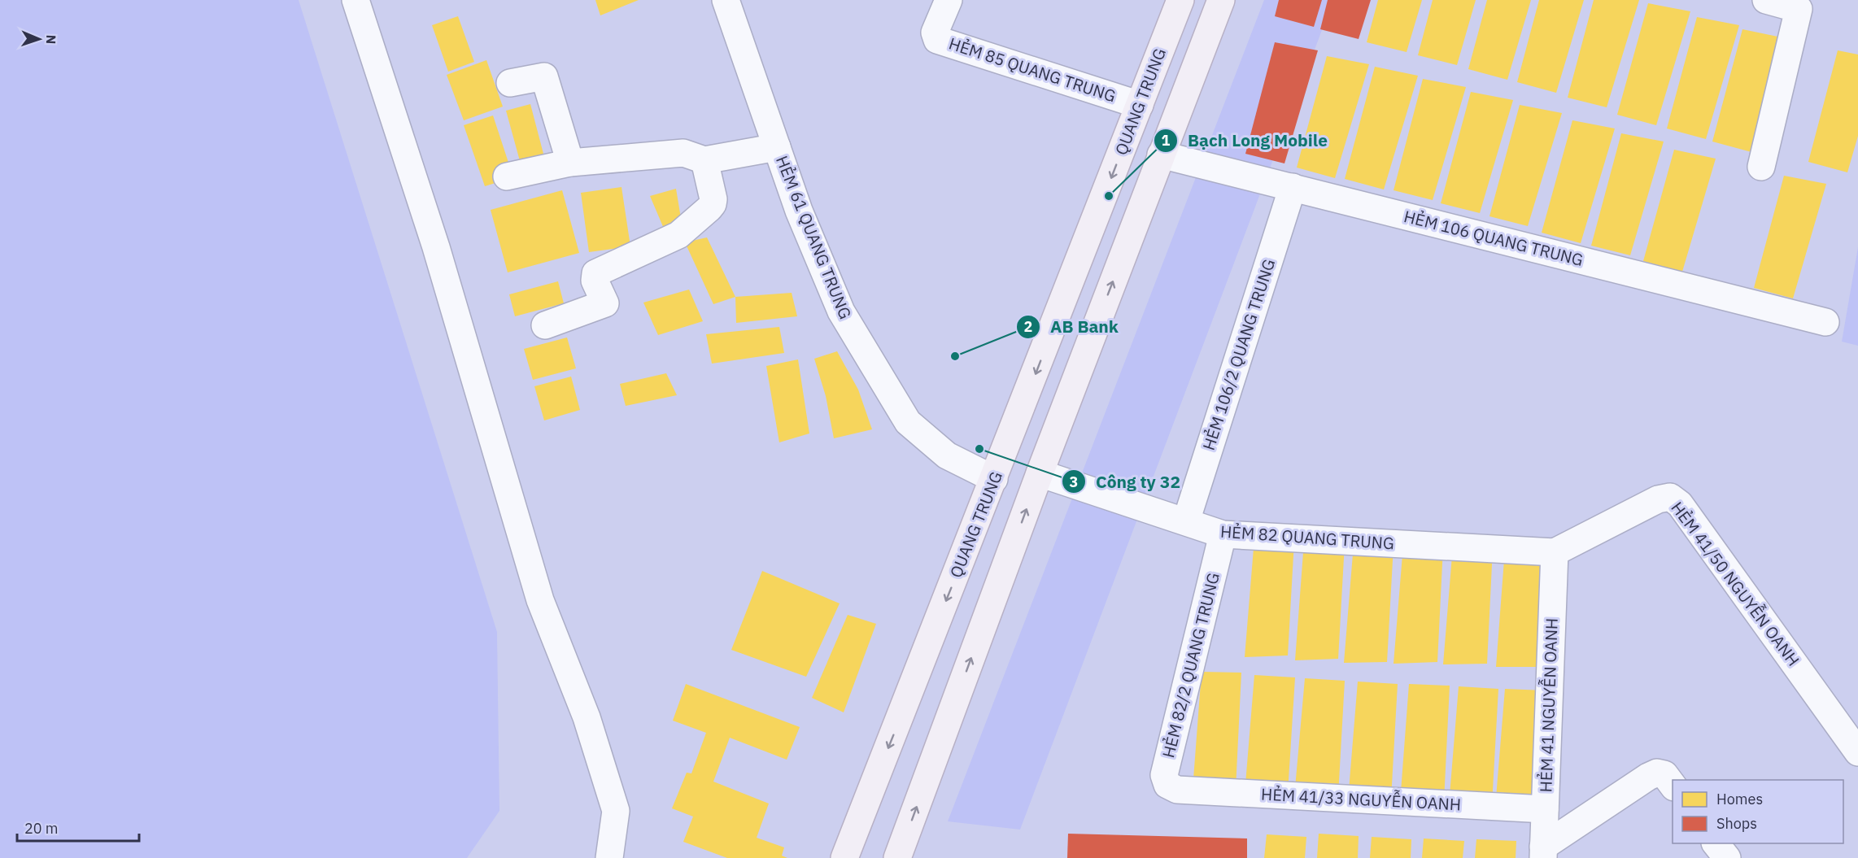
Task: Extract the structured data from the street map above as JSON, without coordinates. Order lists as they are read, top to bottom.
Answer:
{
  "streets": {
    "main road": ["QUANG TRUNG"],
    "street": [
      "HẺM 85 QUANG TRUNG",
      "HẺM 61 QUANG TRUNG",
      "HẺM 106 QUANG TRUNG",
      "HẺM 106/2 QUANG TRUNG",
      "HẺM 82 QUANG TRUNG",
      "HẺM 41/50 NGUYỄN OANH",
      "HẺM 82/2 QUANG TRUNG",
      "HẺM 41 NGUYỄN OANH",
      "HẺM 41/33 NGUYỄN OANH"
    ]
  },
  "crossings": [
    ["HẺM 85 QUANG TRUNG", "QUANG TRUNG"],
    ["QUANG TRUNG", "HẺM 61 QUANG TRUNG"],
    ["HẺM 106 QUANG TRUNG", "HẺM 106/2 QUANG TRUNG"],
    ["HẺM 106/2 QUANG TRUNG", "HẺM 82 QUANG TRUNG"],
    ["HẺM 82 QUANG TRUNG", "HẺM 41/50 NGUYỄN OANH"],
    ["HẺM 82 QUANG TRUNG", "HẺM 82/2 QUANG TRUNG"],
    ["HẺM 82 QUANG TRUNG", "HẺM 41 NGUYỄN OANH"],
    ["HẺM 41/50 NGUYỄN OANH", "HẺM 41 NGUYỄN OANH"],
    ["HẺM 82/2 QUANG TRUNG", "HẺM 41/33 NGUYỄN OANH"],
    ["HẺM 41 NGUYỄN OANH", "HẺM 41/33 NGUYỄN OANH"]
  ],
  "places": ["Bạch Long Mobile", "AB Bank", "Công ty 32"],
  "legend": ["Homes", "Shops"],
  "scale_bar": "20 m",
  "north": "right"
}
